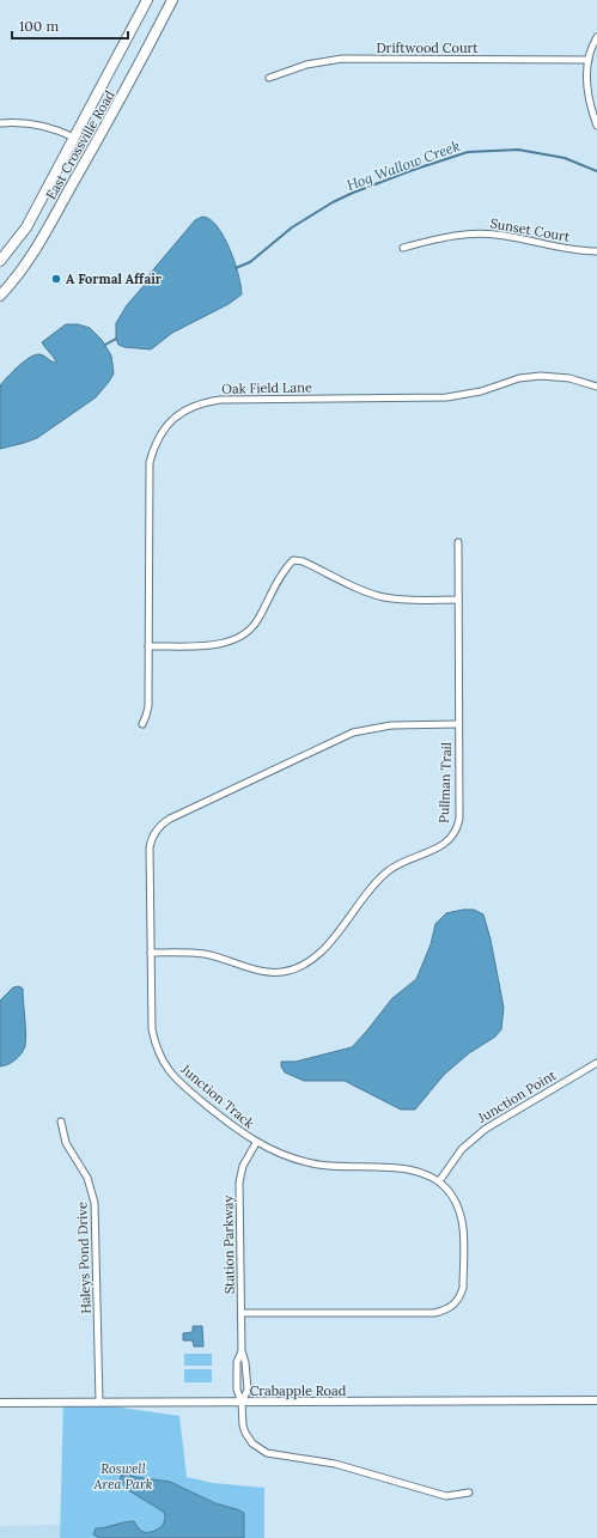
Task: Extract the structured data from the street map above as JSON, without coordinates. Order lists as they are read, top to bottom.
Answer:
{
  "streets": {
    "main road": ["East Crossville Road"],
    "street": [
      "Driftwood Court",
      "Sunset Court",
      "Oak Field Lane",
      "Pullman Trail",
      "Junction Track",
      "Junction Point",
      "Station Parkway",
      "Haleys Pond Drive",
      "Crabapple Road"
    ]
  },
  "crossings": [
    ["Pullman Trail", "Junction Track"],
    ["Junction Track", "Junction Point"],
    ["Junction Track", "Station Parkway"],
    ["Station Parkway", "Crabapple Road"],
    ["Haleys Pond Drive", "Crabapple Road"]
  ],
  "water": ["Hog Wallow Creek"],
  "parks": ["Roswell Area Park"],
  "places": ["A Formal Affair"],
  "scale_bar": "100 m"
}
